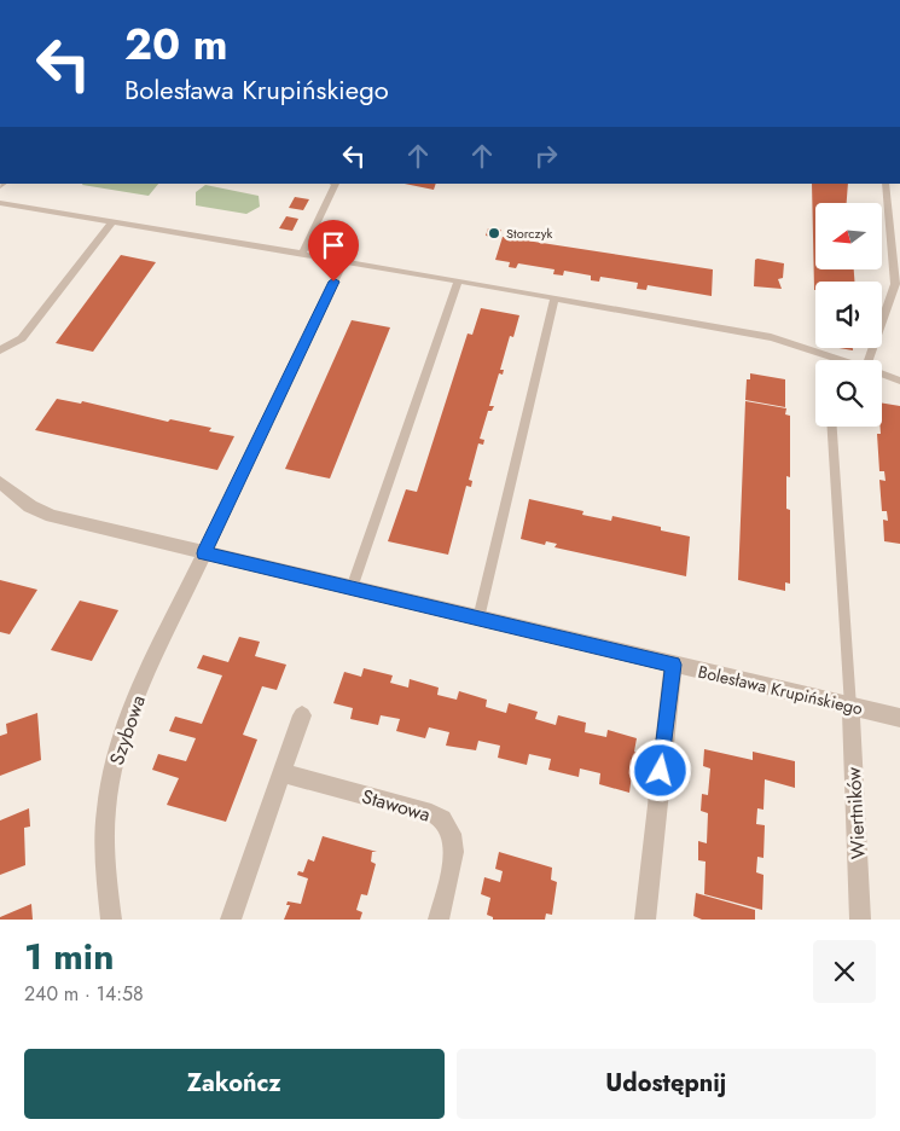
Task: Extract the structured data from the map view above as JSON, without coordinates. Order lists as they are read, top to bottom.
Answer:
{
  "streets": {
    "street": [
      "Bolesława Krupińskiego",
      "Szybowa",
      "Stawowa",
      "Wiertników"
    ]
  },
  "crossings": [
    ["Bolesława Krupińskiego", "Szybowa"],
    ["Bolesława Krupińskiego", "Wiertników"]
  ],
  "places": ["Storczyk"],
  "north": "left",
  "page": {
    "turn": ["20 m", "Bolesława Krupińskiego"],
    "heading": ["1 min", "240 m · 14:58"],
    "buttons": ["Zakończ", "Udostępnij"]
  }
}
